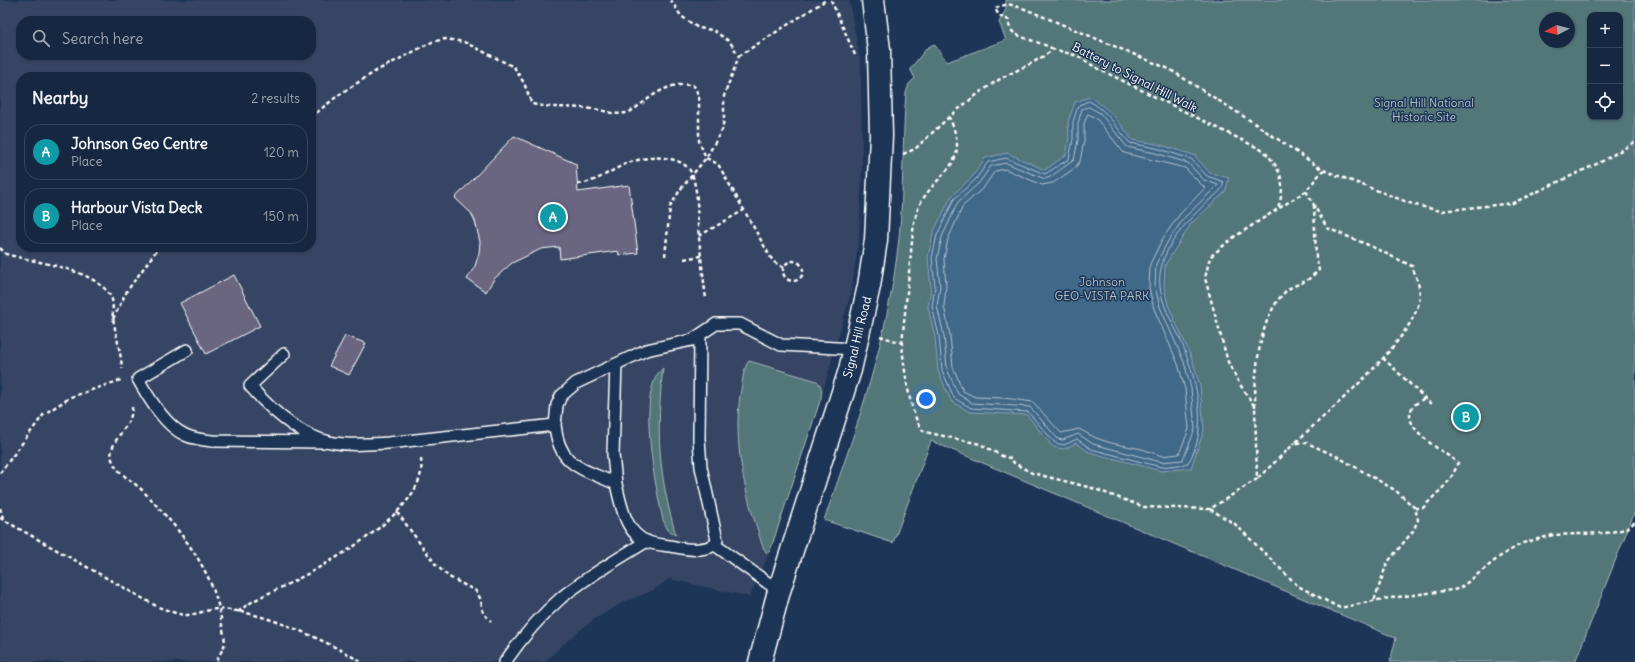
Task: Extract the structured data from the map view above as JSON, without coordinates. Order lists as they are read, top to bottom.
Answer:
{
  "streets": {
    "street": ["Signal Hill Road"],
    "path": ["Battery to Signal Hill Walk"]
  },
  "parks": ["Signal Hill National Historic Site", "Johnson GEO-VISTA PARK"],
  "north": "left",
  "page": {
    "map_buttons": ["+", "−"],
    "search": "Search here",
    "heading": ["Nearby", "2 results"],
    "list": [
      {
        "mark": "A",
        "name": "Johnson Geo Centre",
        "note": "Place",
        "value": "120 m"
      },
      {
        "mark": "B",
        "name": "Harbour Vista Deck",
        "note": "Place",
        "value": "150 m"
      }
    ],
    "pins": ["A", "B"]
  }
}
